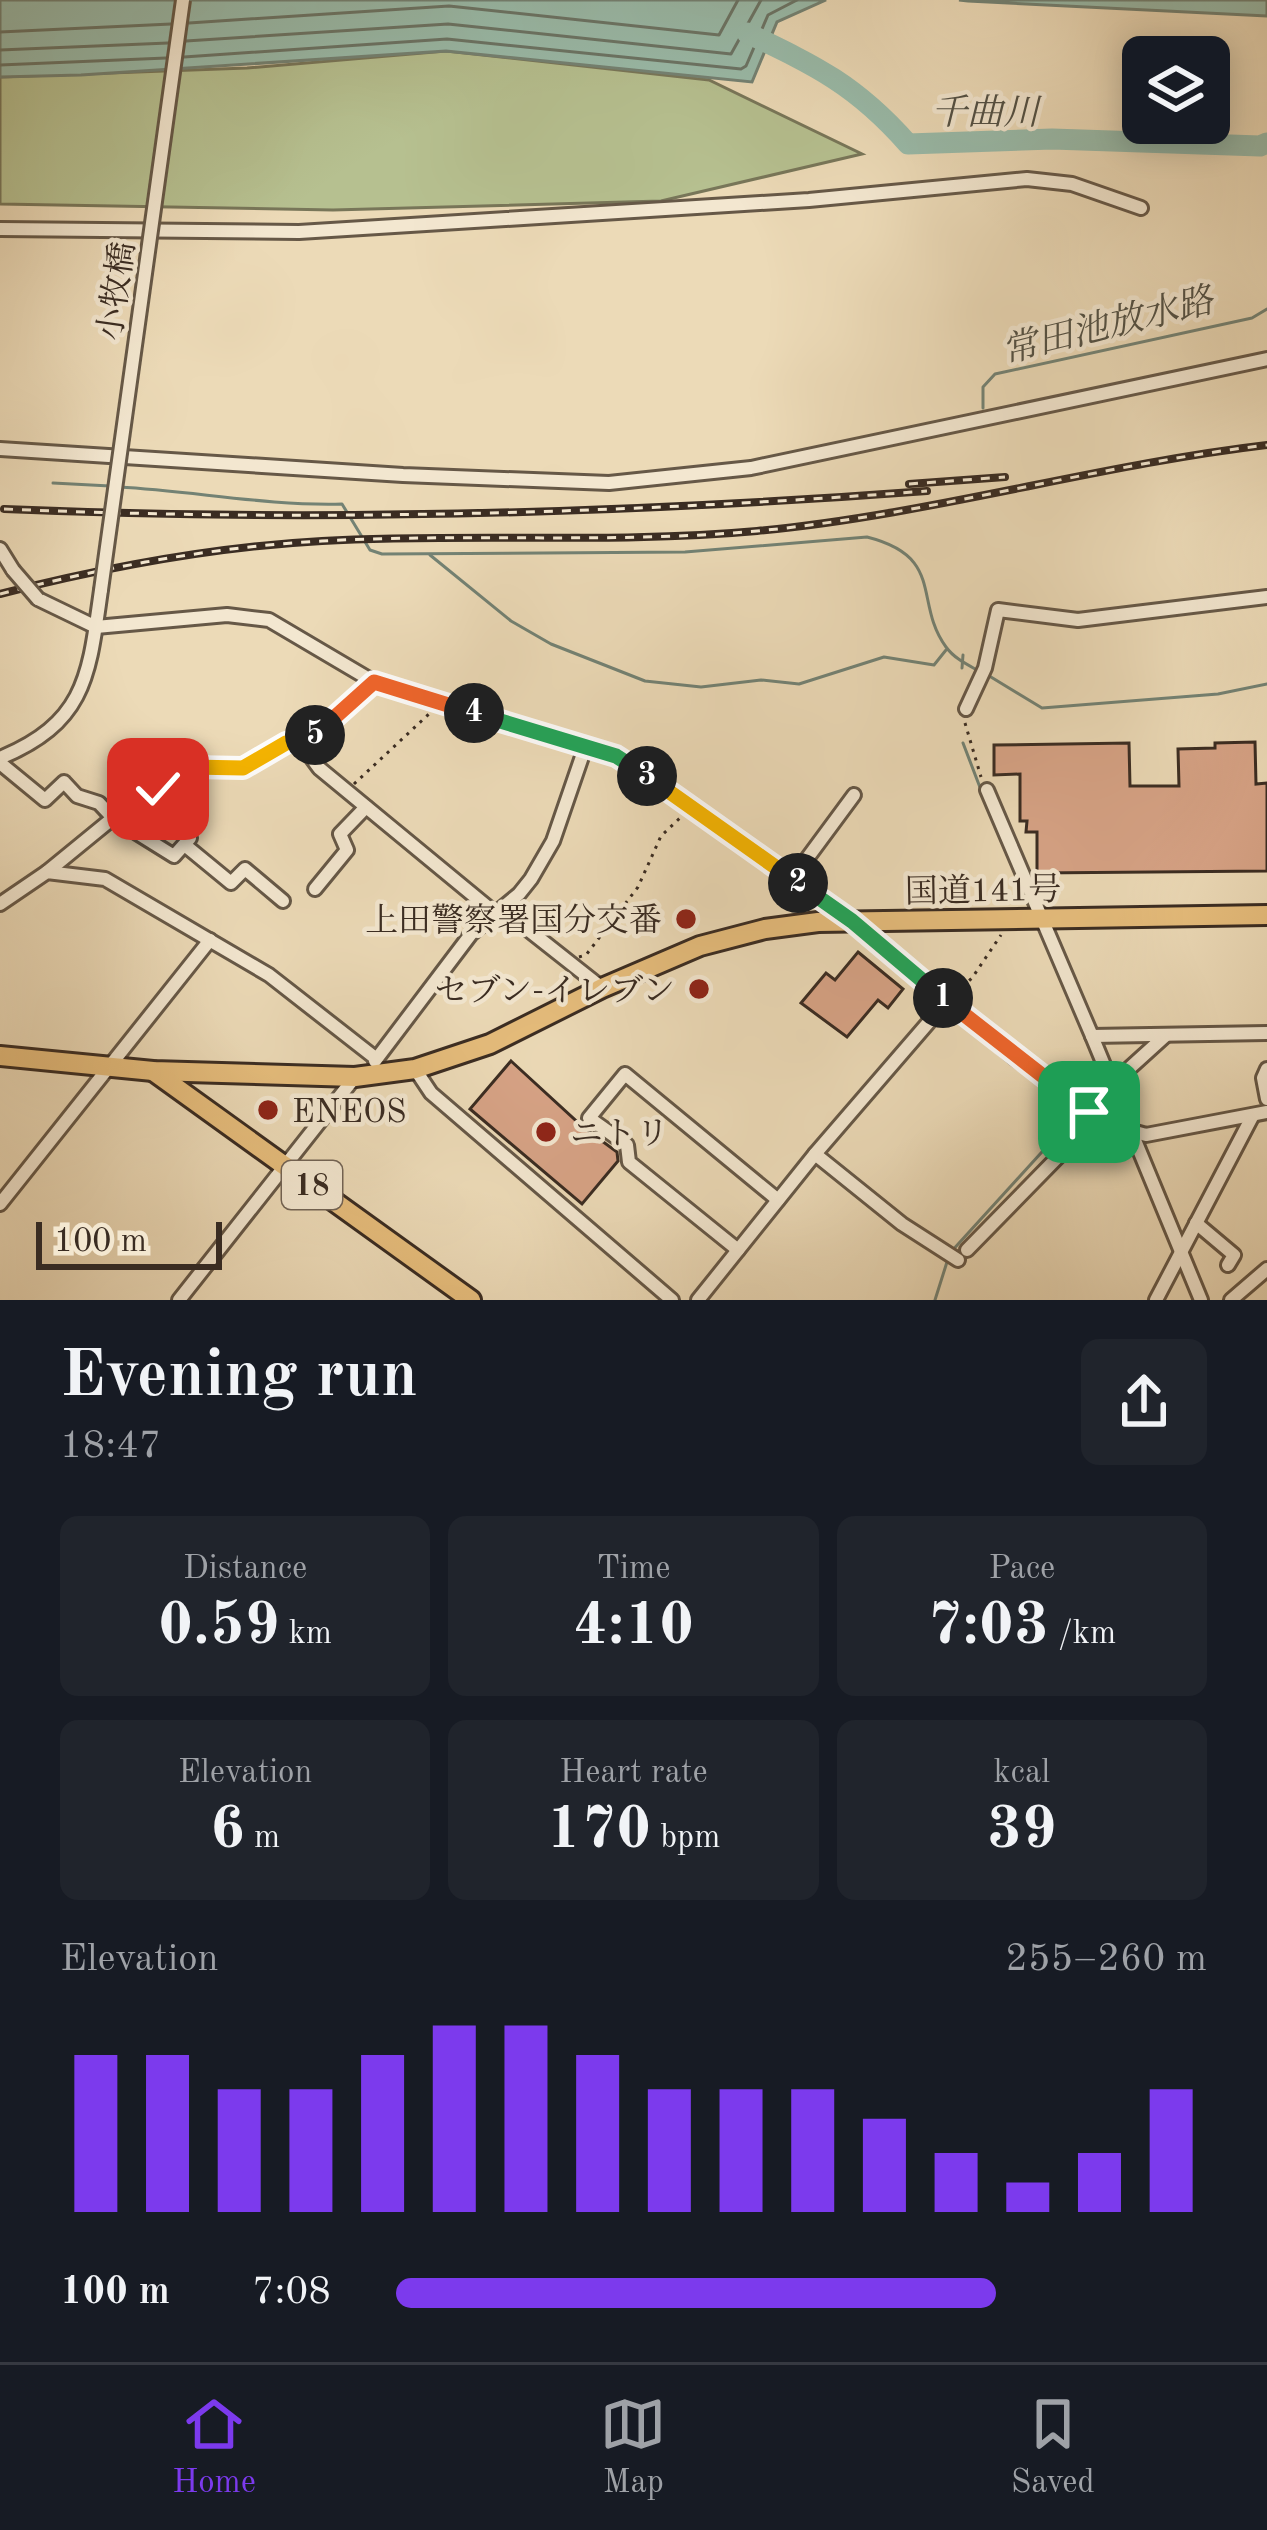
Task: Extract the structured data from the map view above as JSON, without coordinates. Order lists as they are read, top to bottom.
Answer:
{
  "streets": {
    "highway": ["国道141号", "18"],
    "street": ["小牧橋"]
  },
  "crossings": [
    ["国道141号", "18"]
  ],
  "water": ["千曲川", "常田池放水路"],
  "places": [
    "上田警察署国分交番",
    "セブン-イレブン",
    "ENEOS",
    "ニトリ"
  ],
  "scale_bar": "100 m",
  "page": {
    "pins": [
      "4",
      "5",
      "3",
      "2",
      "1"
    ],
    "scale": "100 m",
    "heading": ["Evening run", "18:47"],
    "stats": [
      ["Distance", "0.59 km"],
      ["Time", "4:10"],
      ["Pace", "7:03 /km"],
      ["Elevation", "6 m"],
      ["Heart rate", "170 bpm"],
      ["kcal", "39"]
    ],
    "chart": ["Elevation", "255–260 m"],
    "list": [
      {
        "name": "100 m",
        "note": "7:08"
      }
    ],
    "tabs": ["Home", "Map", "Saved"]
  }
}
